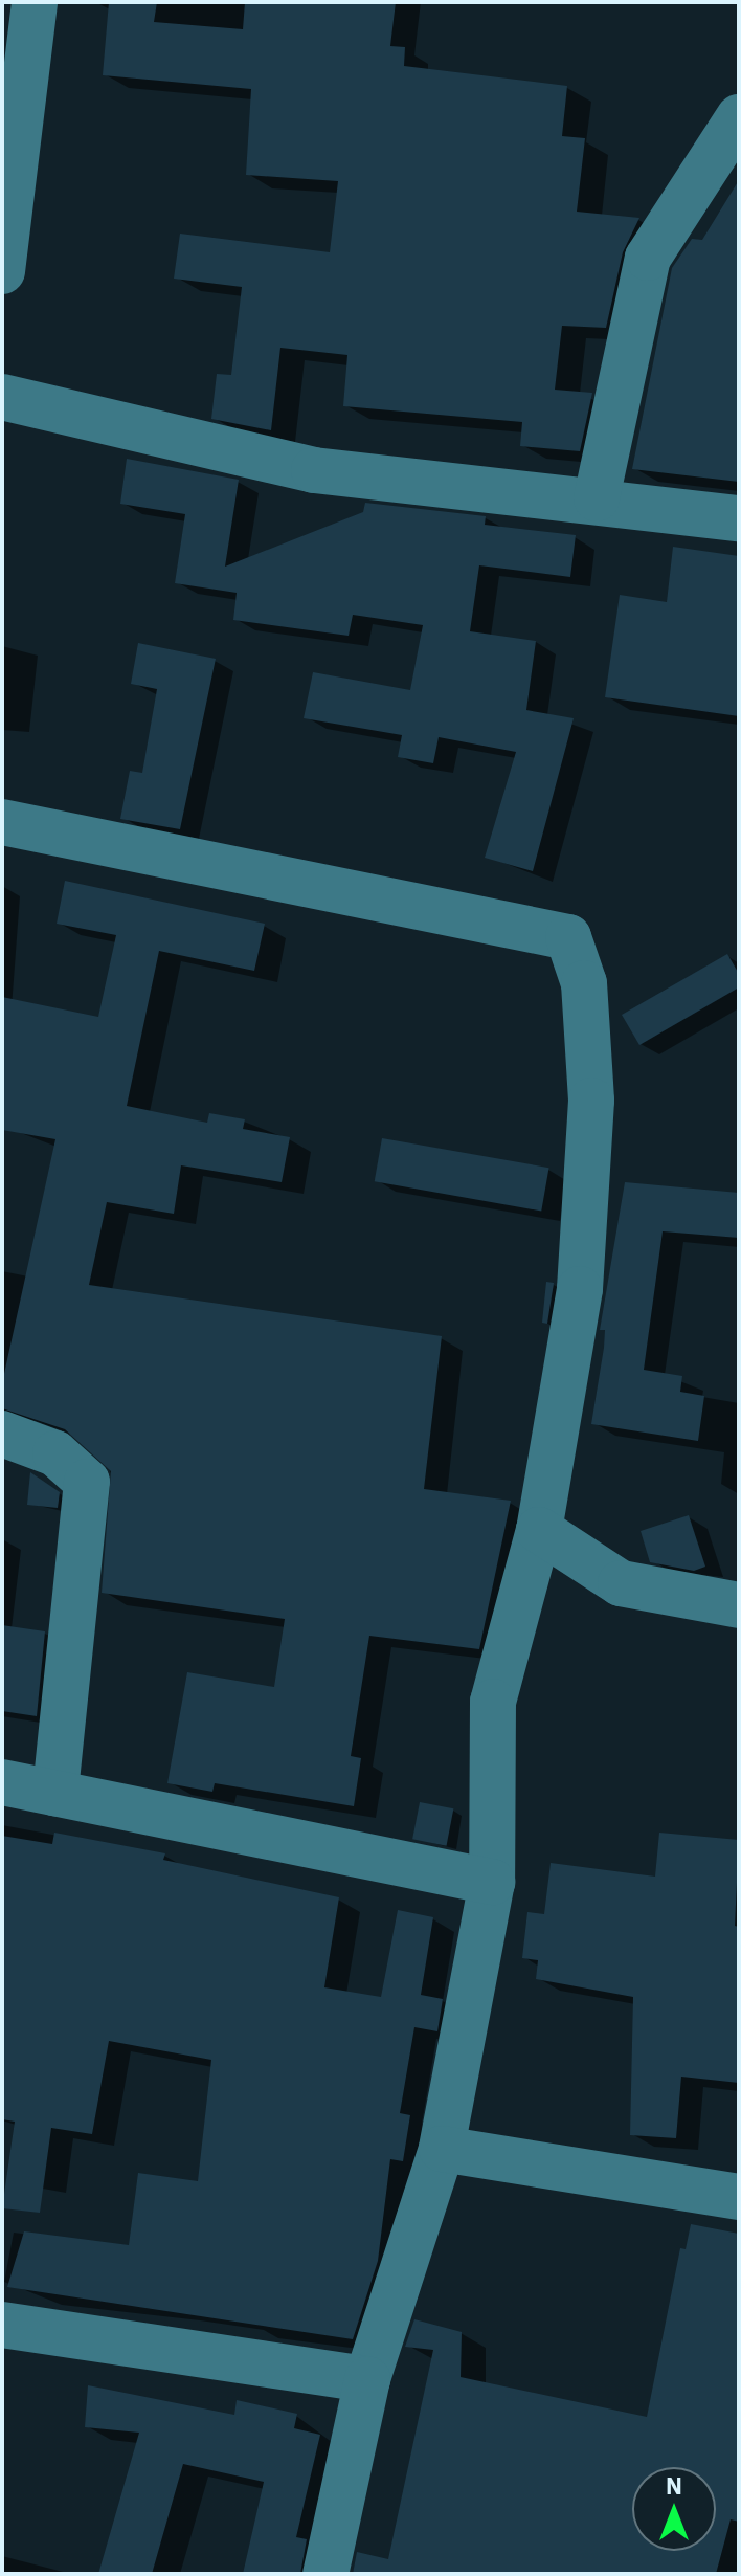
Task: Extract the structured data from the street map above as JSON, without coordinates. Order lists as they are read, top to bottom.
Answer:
{
  "north": "top"
}
